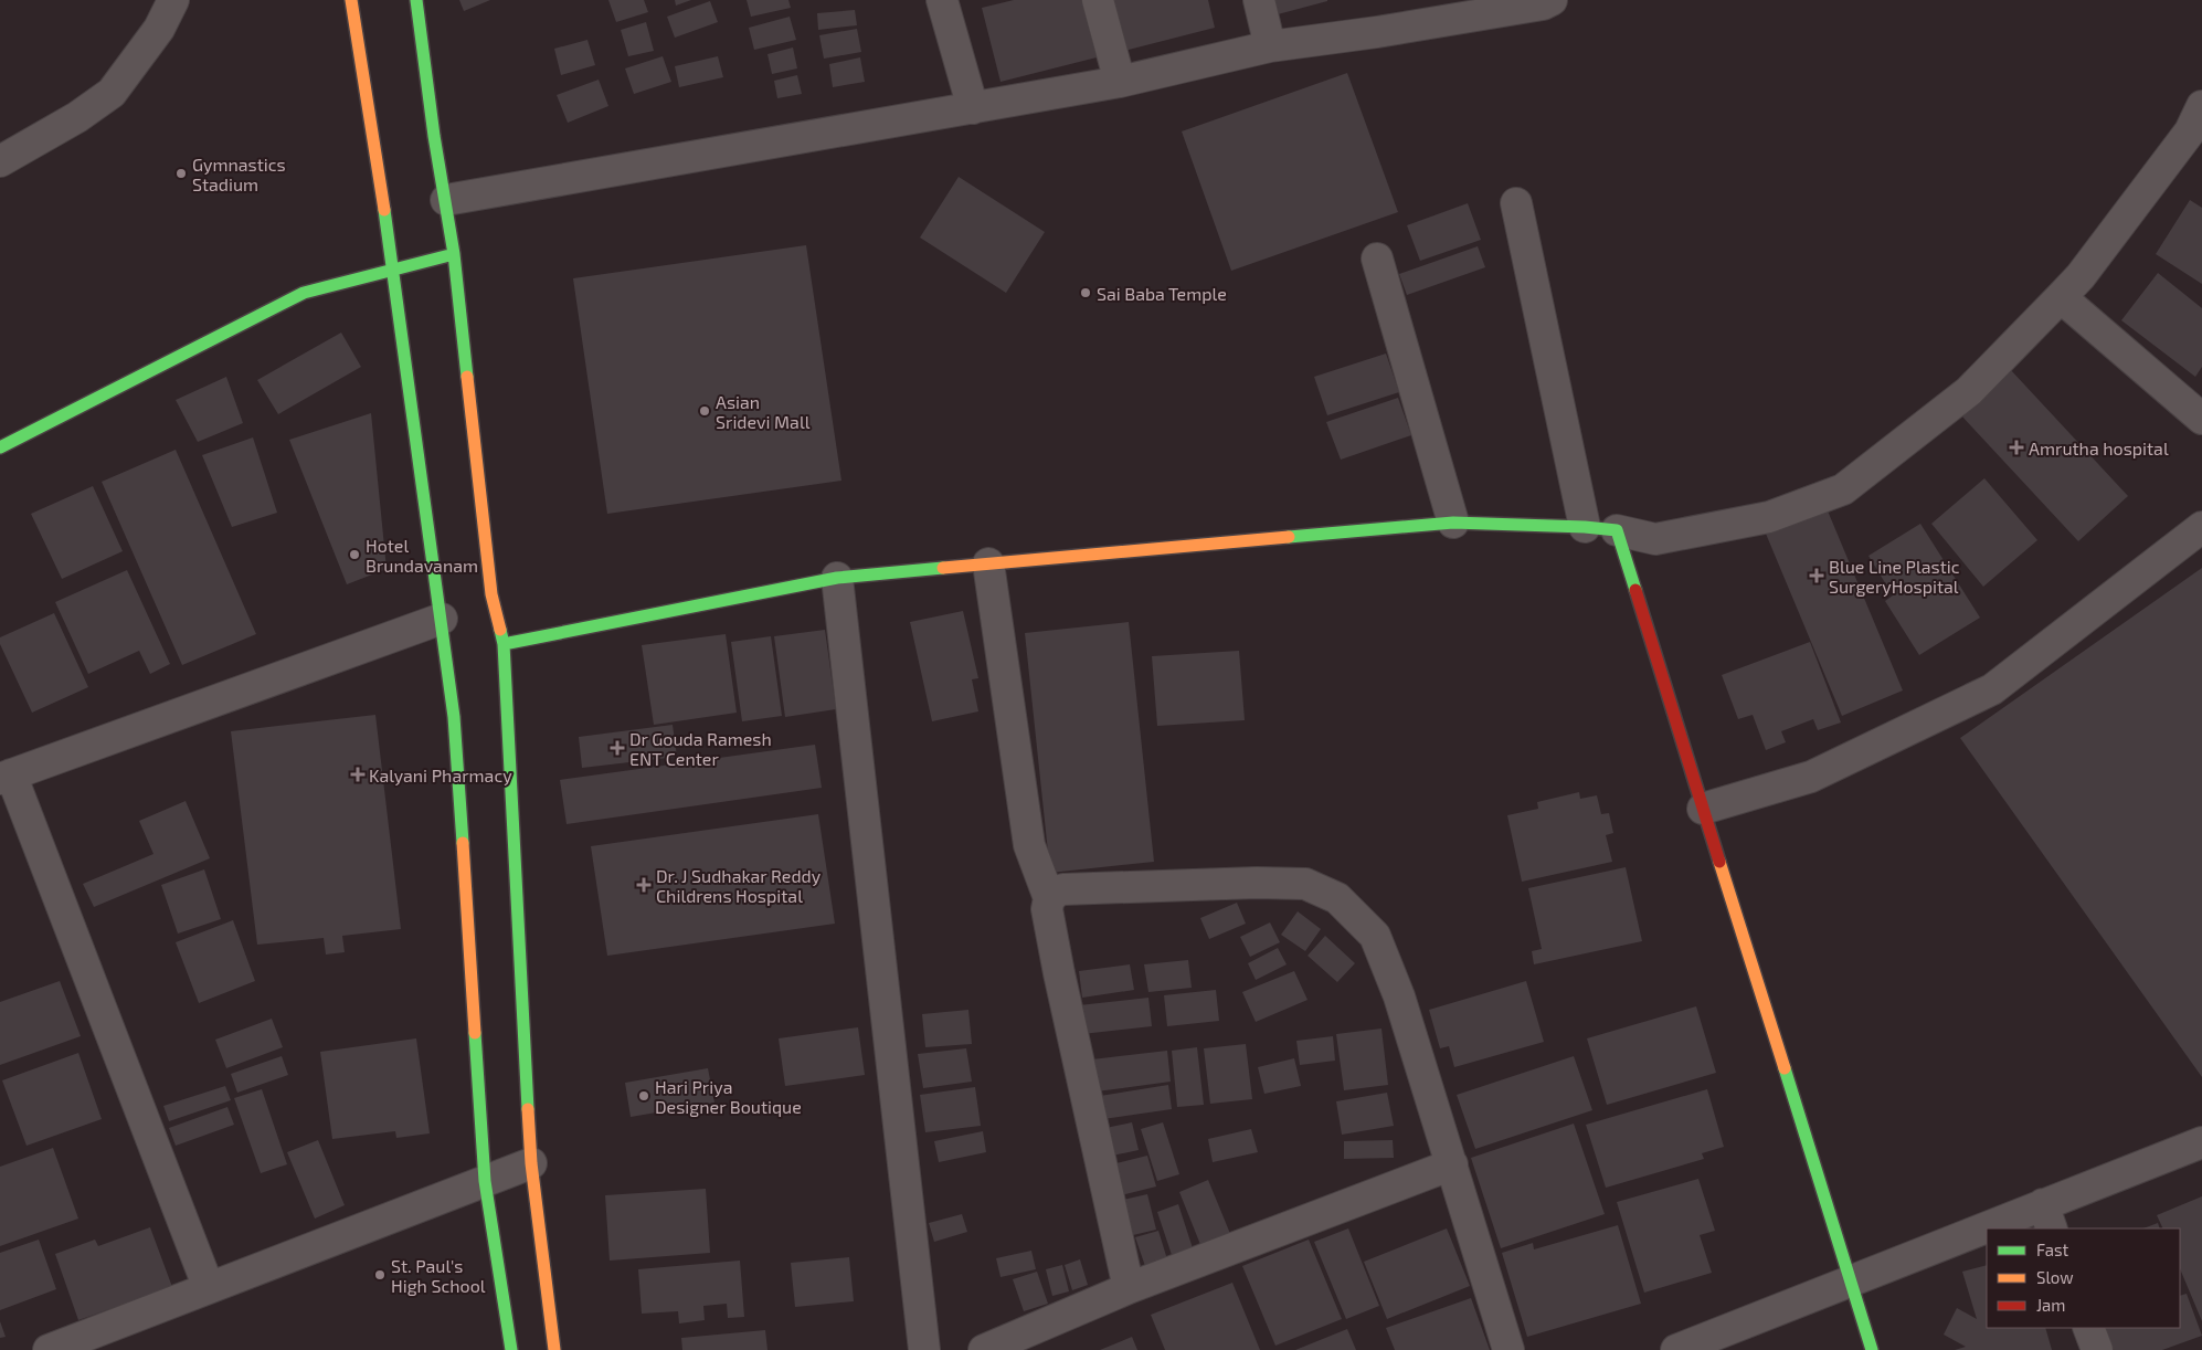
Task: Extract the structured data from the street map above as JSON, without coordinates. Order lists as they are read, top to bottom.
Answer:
{
  "places": {
    "other": [
      "Gymnastics Stadium",
      "Sai Baba Temple",
      "Asian Sridevi Mall",
      "Hotel Brundavanam",
      "Hari Priya Designer Boutique",
      "St. Paul's High School"
    ],
    "health": [
      "Amrutha hospital",
      "Blue Line Plastic SurgeryHospital",
      "Dr Gouda Ramesh ENT Center",
      "Kalyani Pharmacy",
      "Dr. J Sudhakar Reddy Childrens Hospital"
    ]
  },
  "legend": ["Fast", "Slow", "Jam"]
}
